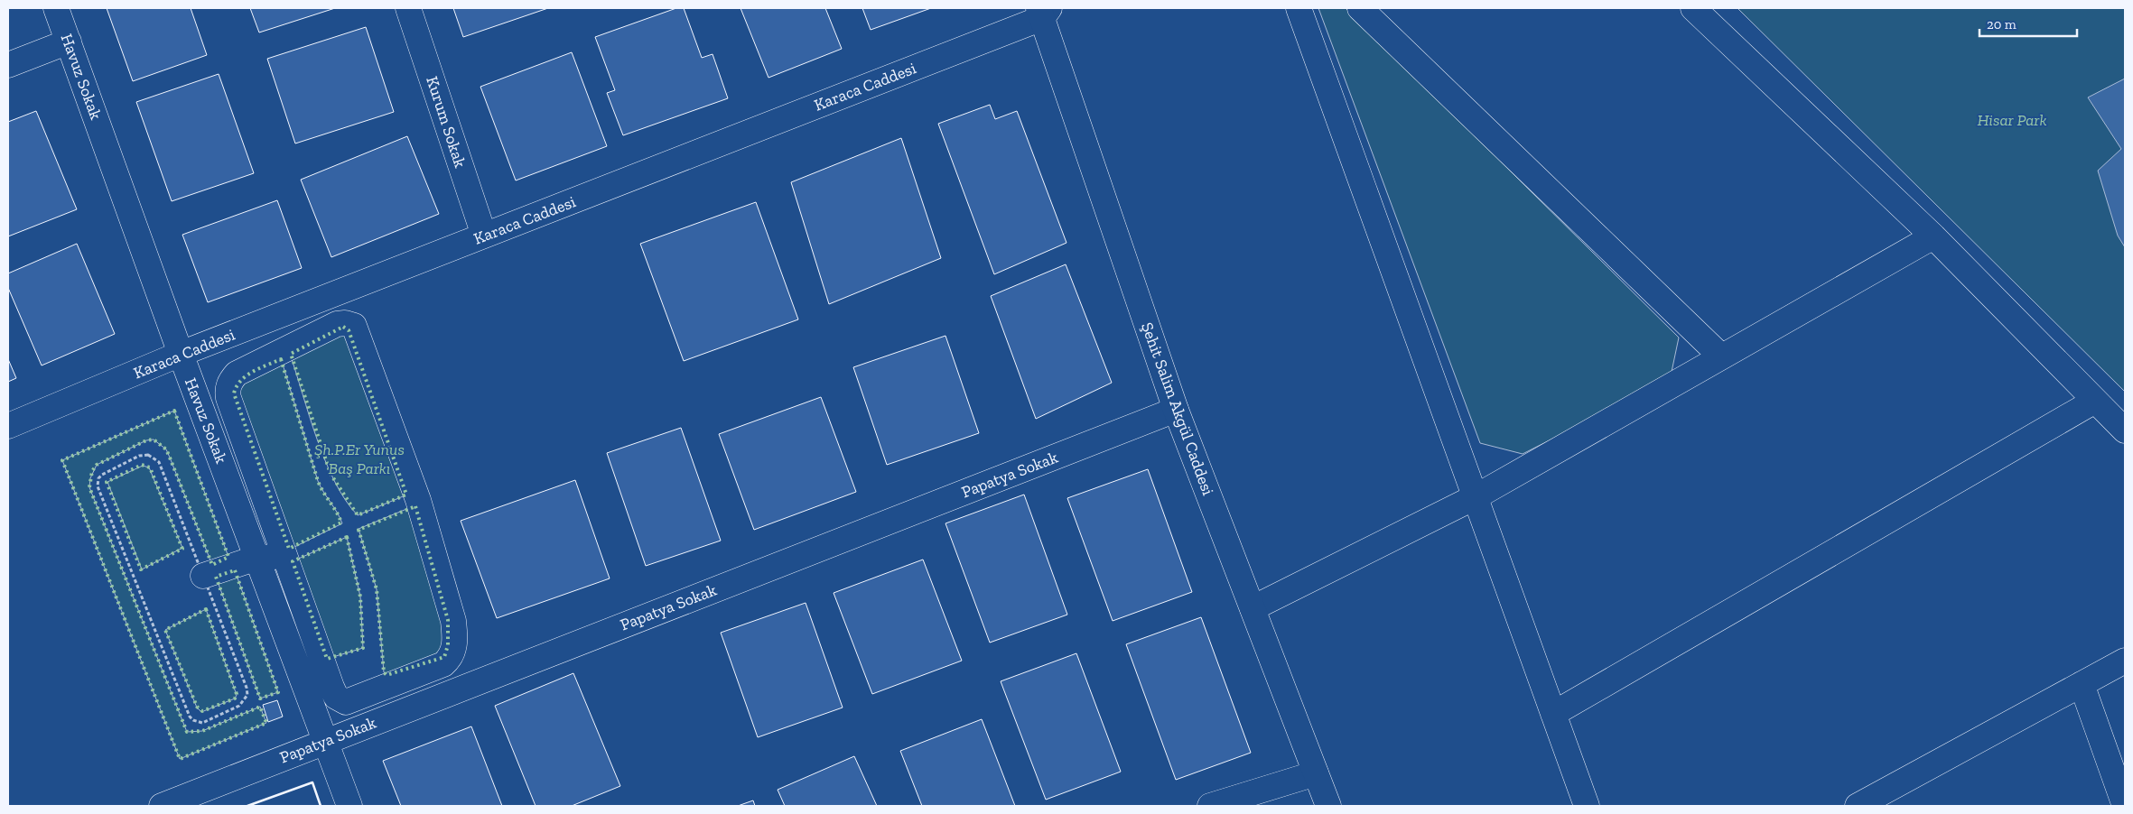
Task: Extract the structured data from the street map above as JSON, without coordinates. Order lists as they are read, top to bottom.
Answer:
{
  "streets": {
    "street": [
      "Havuz Sokak",
      "Karaca Caddesi",
      "Kurum Sokak",
      "Şehit Salim Akgül Caddesi",
      "Papatya Sokak"
    ]
  },
  "crossings": [
    ["Havuz Sokak", "Karaca Caddesi"],
    ["Havuz Sokak", "Papatya Sokak"],
    ["Karaca Caddesi", "Kurum Sokak"],
    ["Karaca Caddesi", "Şehit Salim Akgül Caddesi"],
    ["Şehit Salim Akgül Caddesi", "Papatya Sokak"]
  ],
  "parks": ["Hisar Park", "Şh.P.Er Yunus Baş Parkı"],
  "scale_bar": "20 m"
}
